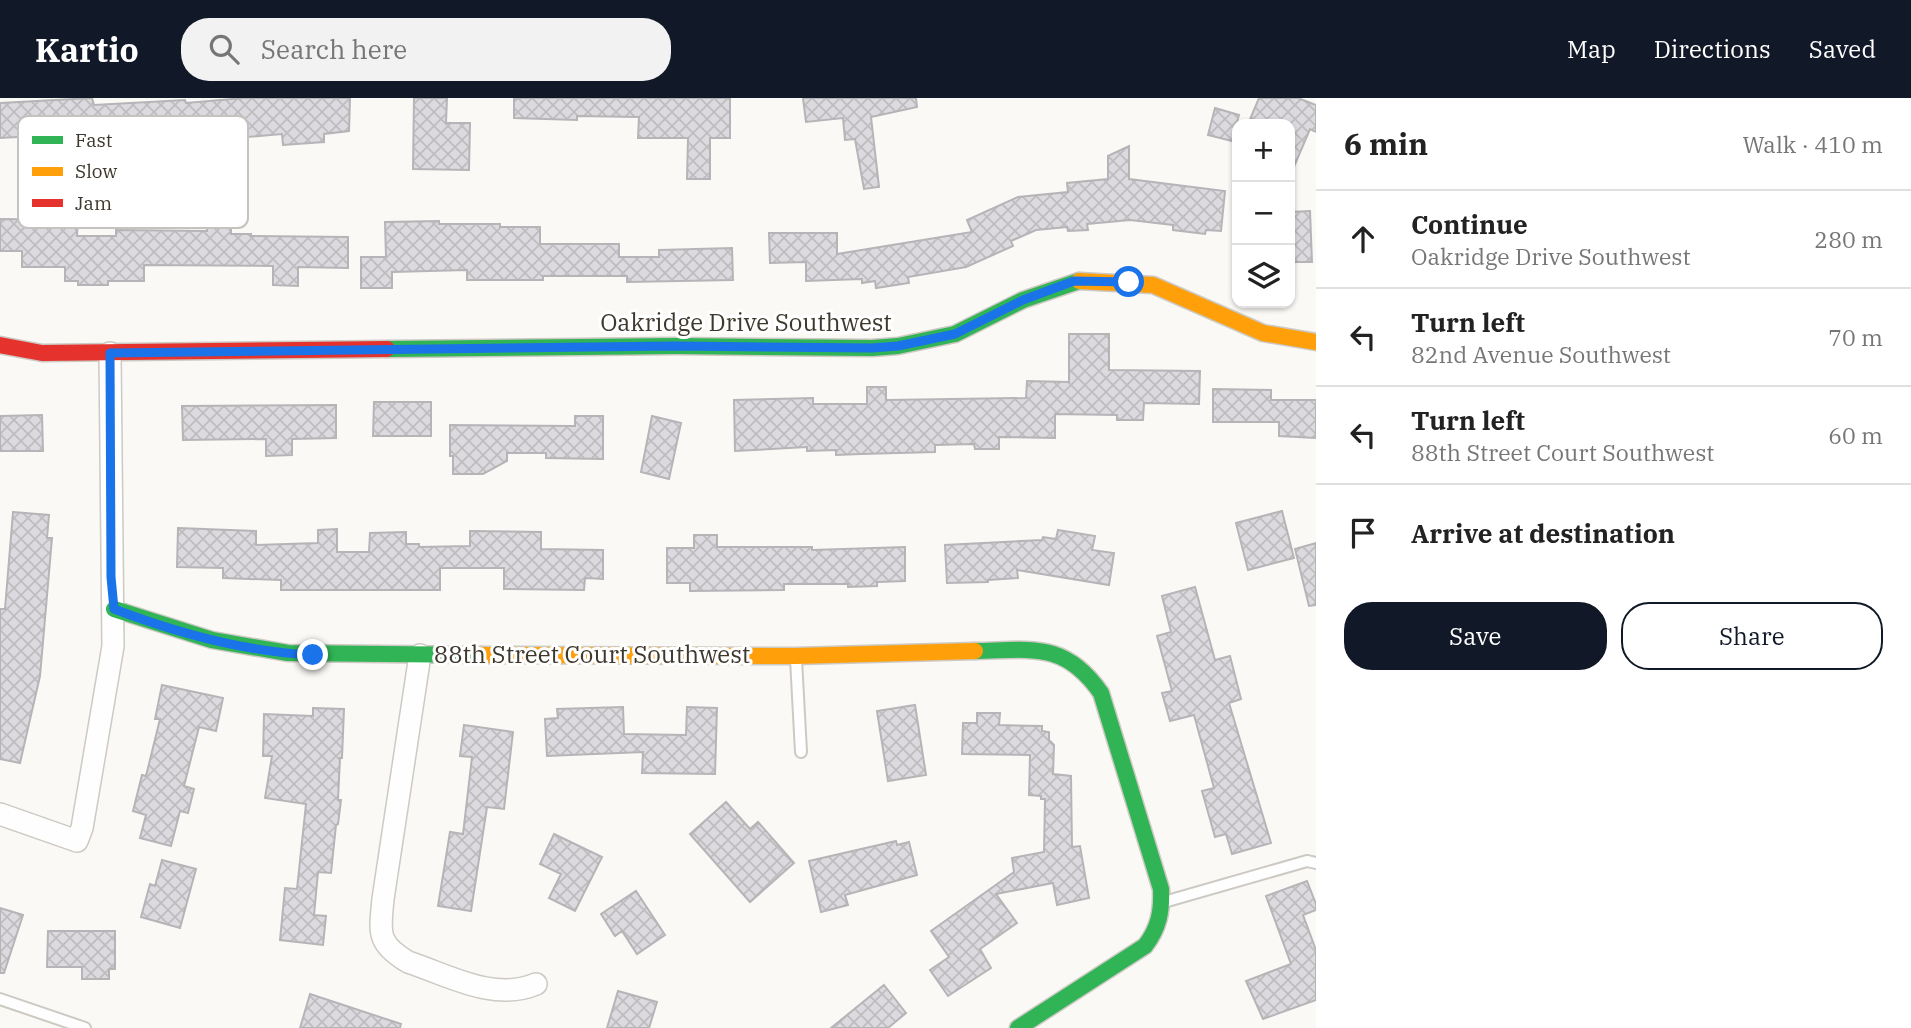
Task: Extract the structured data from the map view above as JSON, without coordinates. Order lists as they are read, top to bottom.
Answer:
{
  "streets": {
    "street": ["Oakridge Drive Southwest", "88th Street Court Southwest"]
  },
  "legend": ["Fast", "Slow", "Jam"],
  "page": {
    "header": "Kartio",
    "search": "Search here",
    "nav": ["Map", "Directions", "Saved"],
    "heading": ["6 min", "Walk · 410 m"],
    "map_buttons": ["+", "−"],
    "list": [
      ["Continue", "Oakridge Drive Southwest", "280 m"],
      ["Turn left", "82nd Avenue Southwest", "70 m"],
      ["Turn left", "88th Street Court Southwest", "60 m"],
      "Arrive at destination"
    ],
    "buttons": ["Save", "Share"]
  }
}
